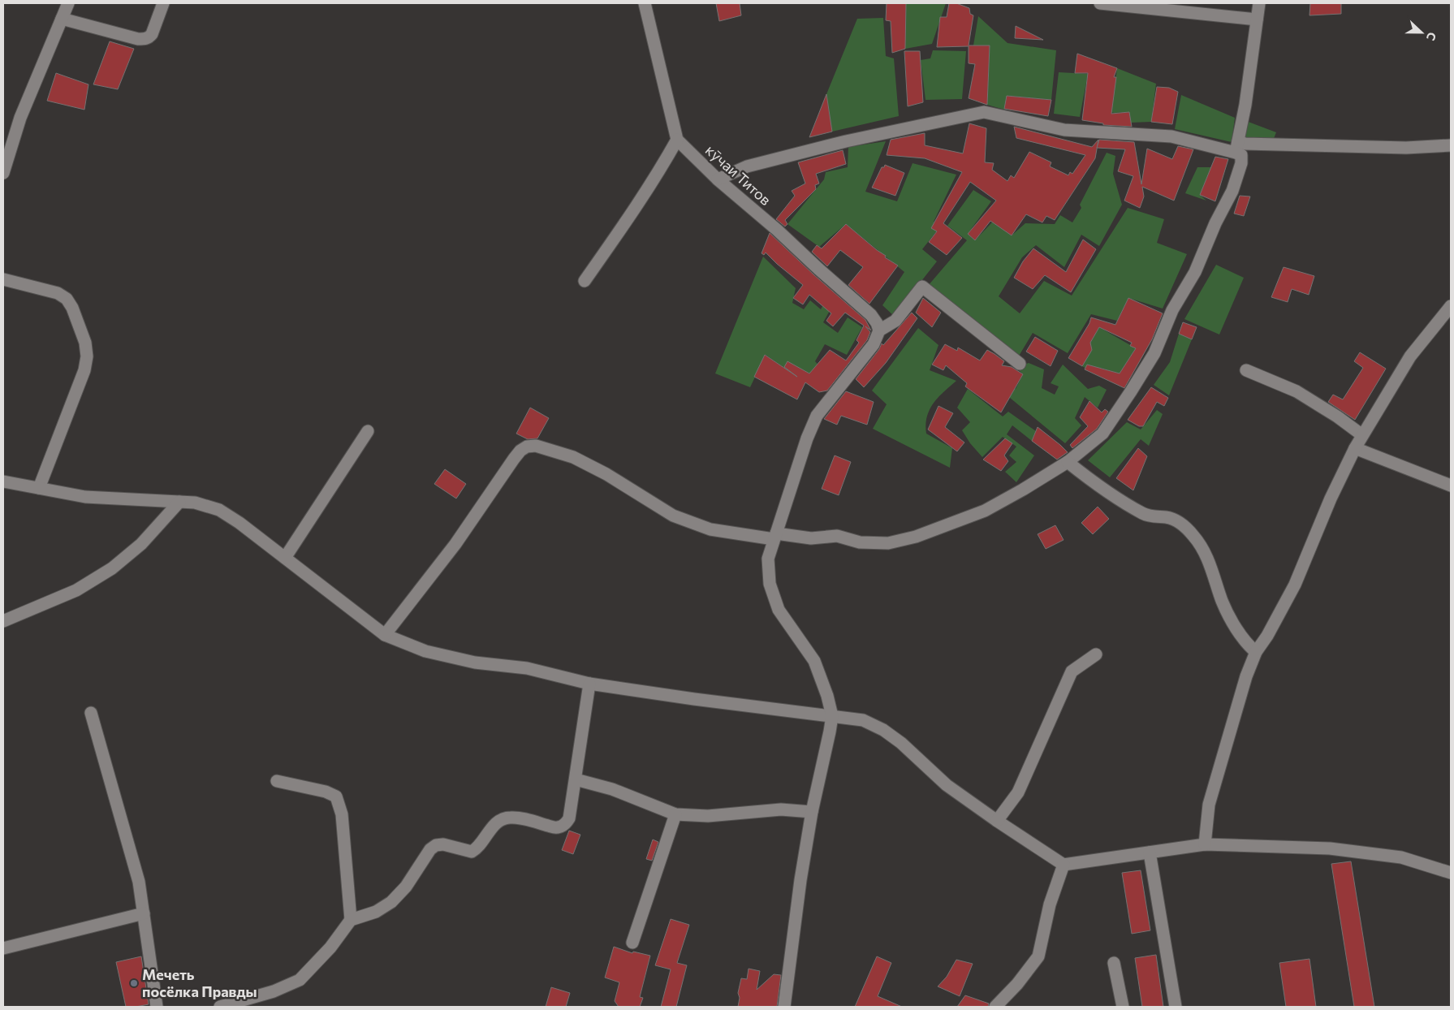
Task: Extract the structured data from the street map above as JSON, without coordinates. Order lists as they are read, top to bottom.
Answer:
{
  "streets": {
    "street": ["кӯчаи Титов"]
  },
  "places": ["Мечеть посёлка Правды"],
  "north": "right"
}
